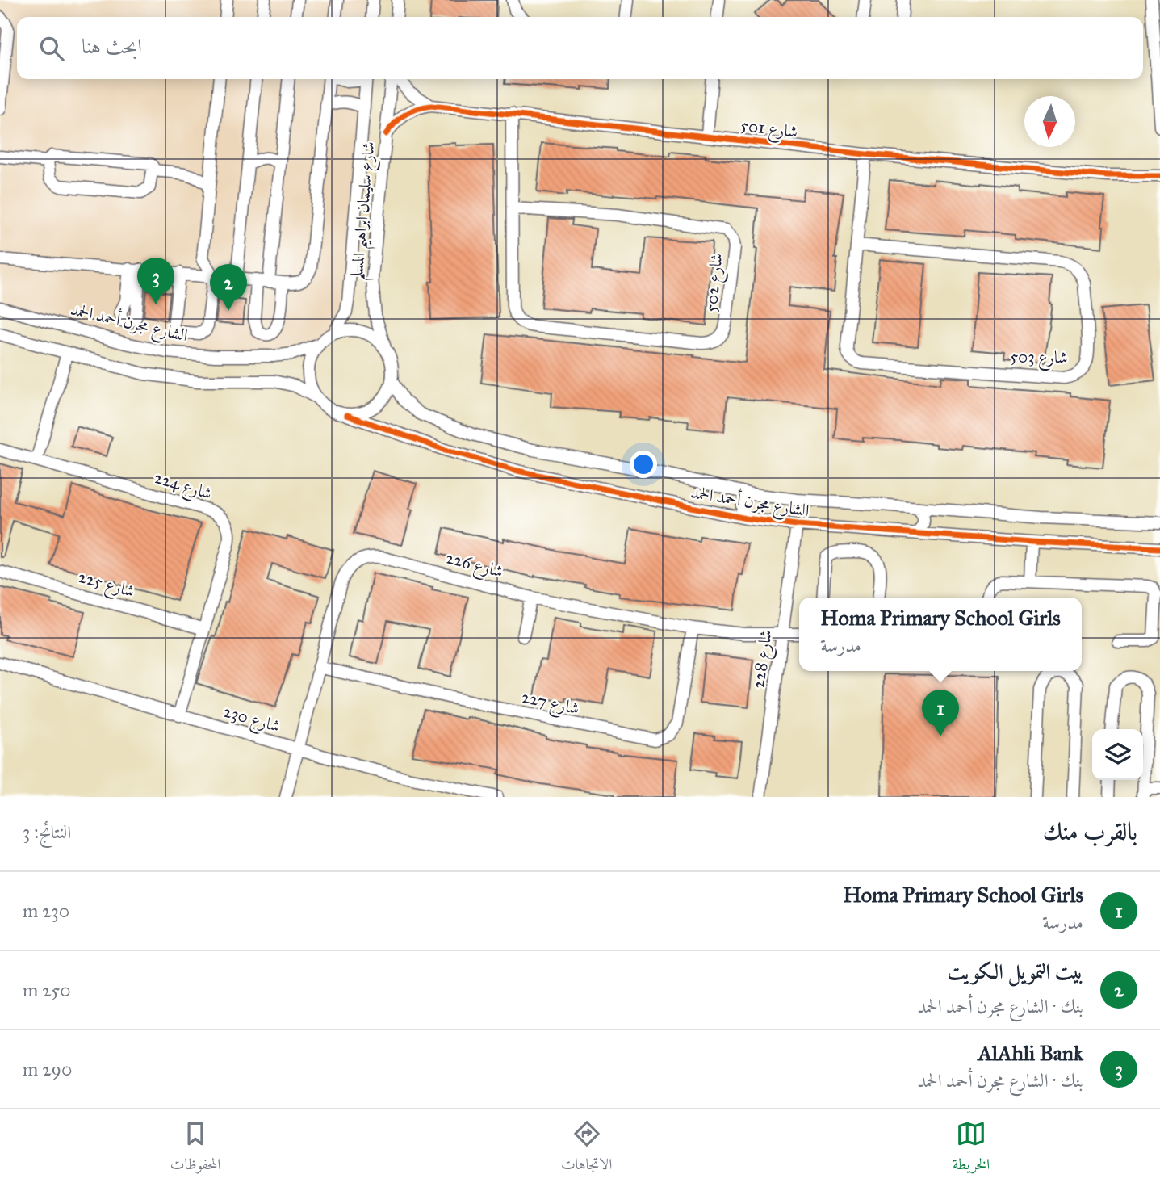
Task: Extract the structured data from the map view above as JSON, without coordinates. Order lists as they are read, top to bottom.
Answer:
{
  "streets": {
    "street": [
      "شارع 501",
      "شارع سليمان ابراهيم المسلم",
      "شارع 502",
      "الشارع مجرن أحمد الحمد",
      "شارع 503",
      "شارع 224",
      "شارع 226",
      "شارع 225",
      "شارع 228",
      "شارع 227",
      "شارع 230"
    ]
  },
  "crossings": [
    ["شارع 501", "شارع سليمان ابراهيم المسلم"],
    ["شارع 501", "شارع 502"],
    ["شارع 501", "شارع 503"],
    ["شارع سليمان ابراهيم المسلم", "الشارع مجرن أحمد الحمد"],
    ["الشارع مجرن أحمد الحمد", "شارع 228"],
    ["شارع 224", "شارع 225"],
    ["شارع 224", "شارع 230"],
    ["شارع 226", "شارع 228"],
    ["شارع 226", "شارع 227"],
    ["شارع 226", "شارع 230"]
  ],
  "north": "bottom",
  "page": {
    "search": "ابحث هنا",
    "pins": ["3", "2", "1"],
    "popup": ["Homa Primary School Girls", "مدرسة"],
    "heading": ["بالقرب منك", "النتائج: 3"],
    "list": [
      {
        "mark": "1",
        "name": "Homa Primary School Girls",
        "note": "مدرسة",
        "value": "230 m"
      },
      {
        "mark": "2",
        "name": "بيت التمويل الكويت",
        "note": "بنك · الشارع مجرن أحمد الحمد",
        "value": "250 m"
      },
      {
        "mark": "3",
        "name": "AlAhli Bank",
        "note": "بنك · الشارع مجرن أحمد الحمد",
        "value": "290 m"
      }
    ],
    "nav": ["الخريطة", "الاتجاهات", "المحفوظات"]
  }
}
